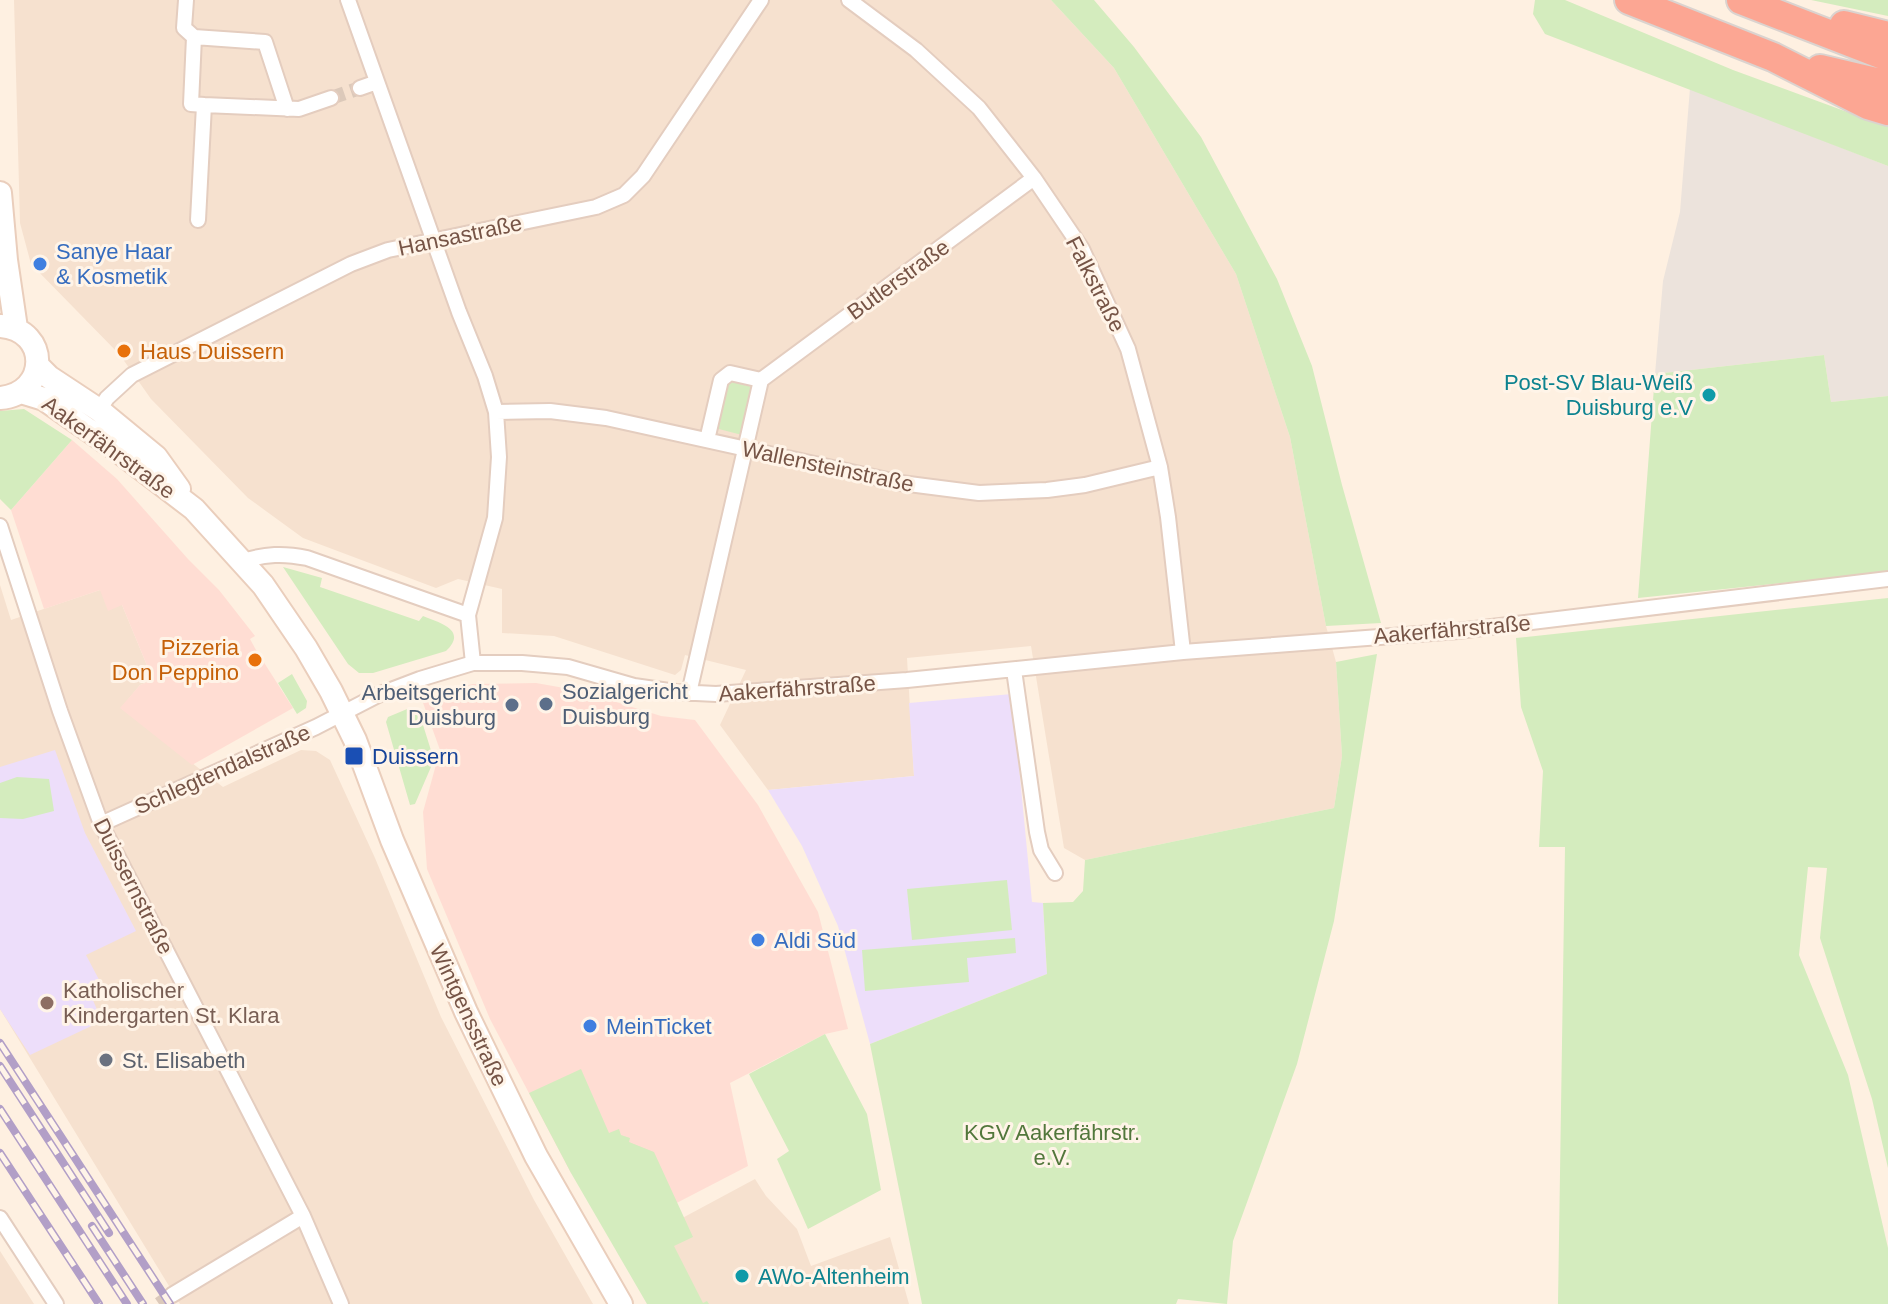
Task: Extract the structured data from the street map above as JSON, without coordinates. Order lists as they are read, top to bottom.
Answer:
{
  "streets": {
    "main road": ["Aakerfährstraße", "Wintgensstraße"],
    "street": [
      "Hansastraße",
      "Butlerstraße",
      "Falkstraße",
      "Wallensteinstraße",
      "Schlegtendalstraße",
      "Duissernstraße"
    ]
  },
  "crossings": [
    ["Hansastraße", "Aakerfährstraße"],
    ["Butlerstraße", "Falkstraße"],
    ["Falkstraße", "Aakerfährstraße"],
    ["Falkstraße", "Wallensteinstraße"],
    ["Aakerfährstraße", "Schlegtendalstraße"],
    ["Aakerfährstraße", "Wintgensstraße"],
    ["Schlegtendalstraße", "Duissernstraße"],
    ["Schlegtendalstraße", "Wintgensstraße"]
  ],
  "parks": ["KGV Aakerfährstr. e.V."],
  "places": {
    "other": [
      "Sanye Haar & Kosmetik",
      "Haus Duissern",
      "Post-SV Blau-Weiß Duisburg e.V",
      "Pizzeria Don Peppino",
      "Sozialgericht Duisburg",
      "Arbeitsgericht Duisburg",
      "Aldi Süd",
      "Katholischer Kindergarten St. Klara",
      "MeinTicket",
      "St. Elisabeth",
      "AWo-Altenheim"
    ],
    "transit": ["Duissern"]
  }
}
